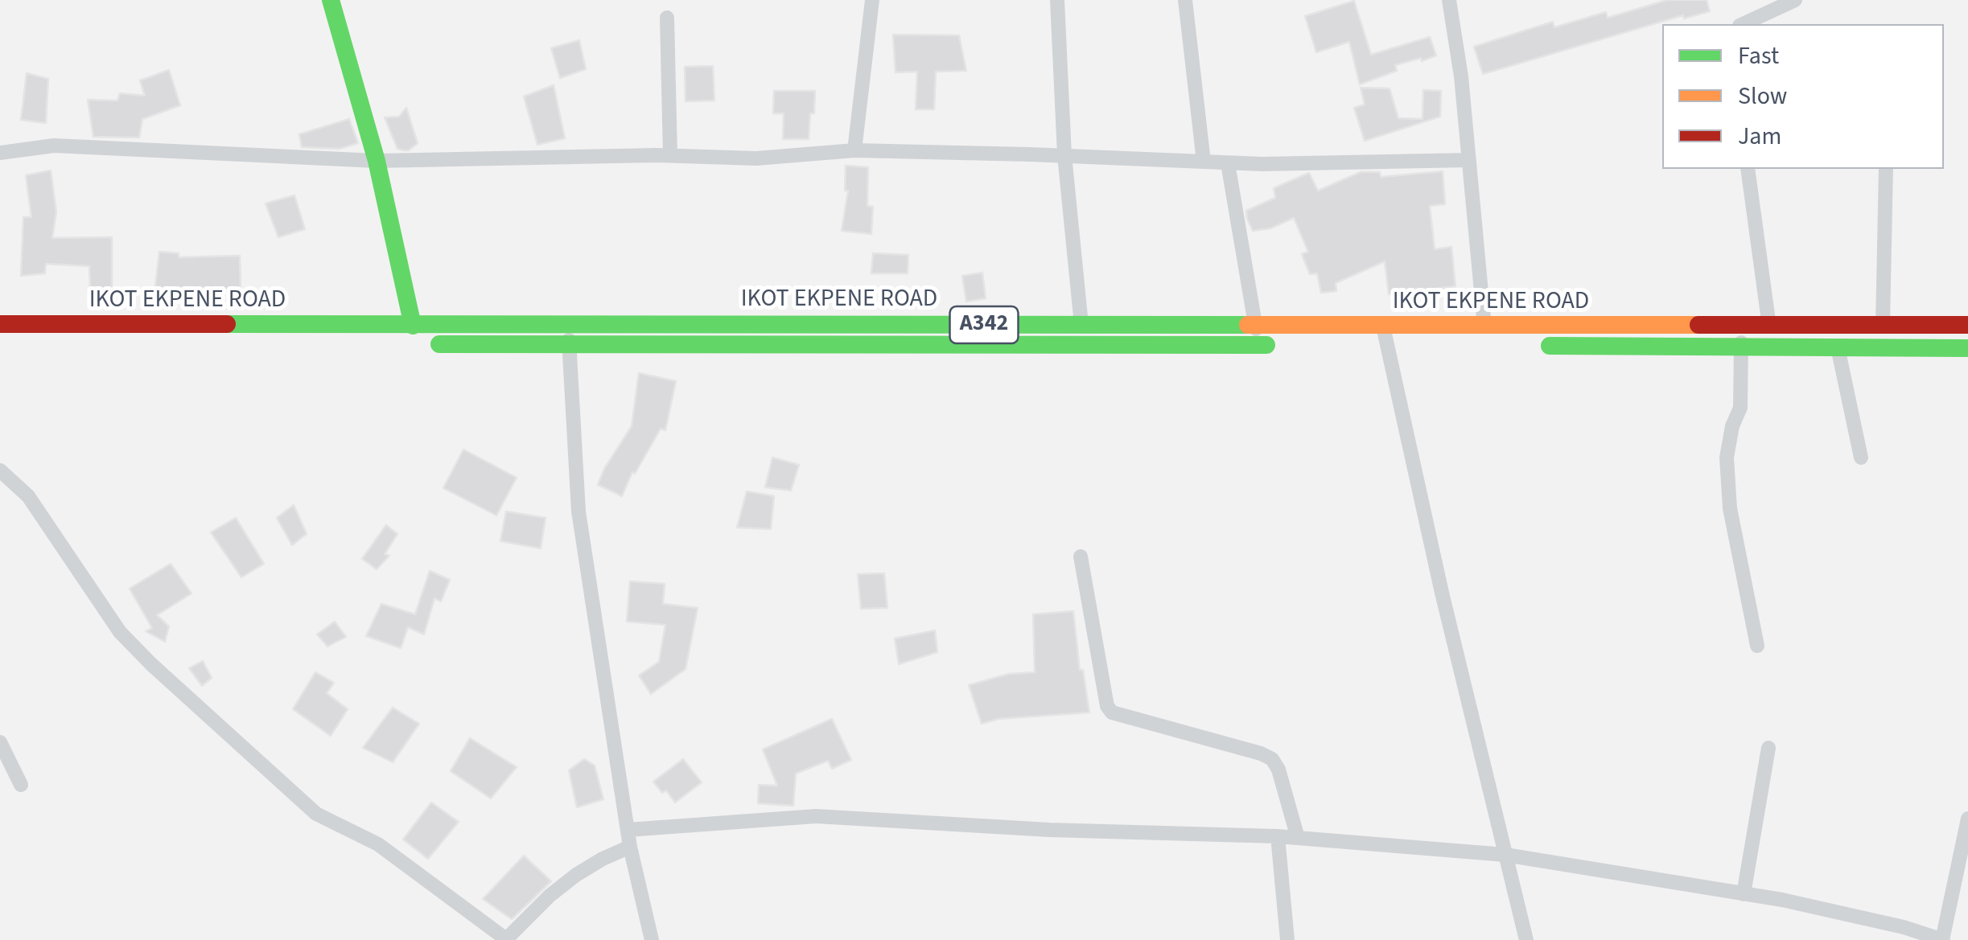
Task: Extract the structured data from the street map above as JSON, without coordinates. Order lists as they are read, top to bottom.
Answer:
{
  "streets": {
    "main road": ["IKOT EKPENE ROAD", "A342"]
  },
  "legend": ["Fast", "Slow", "Jam"]
}
